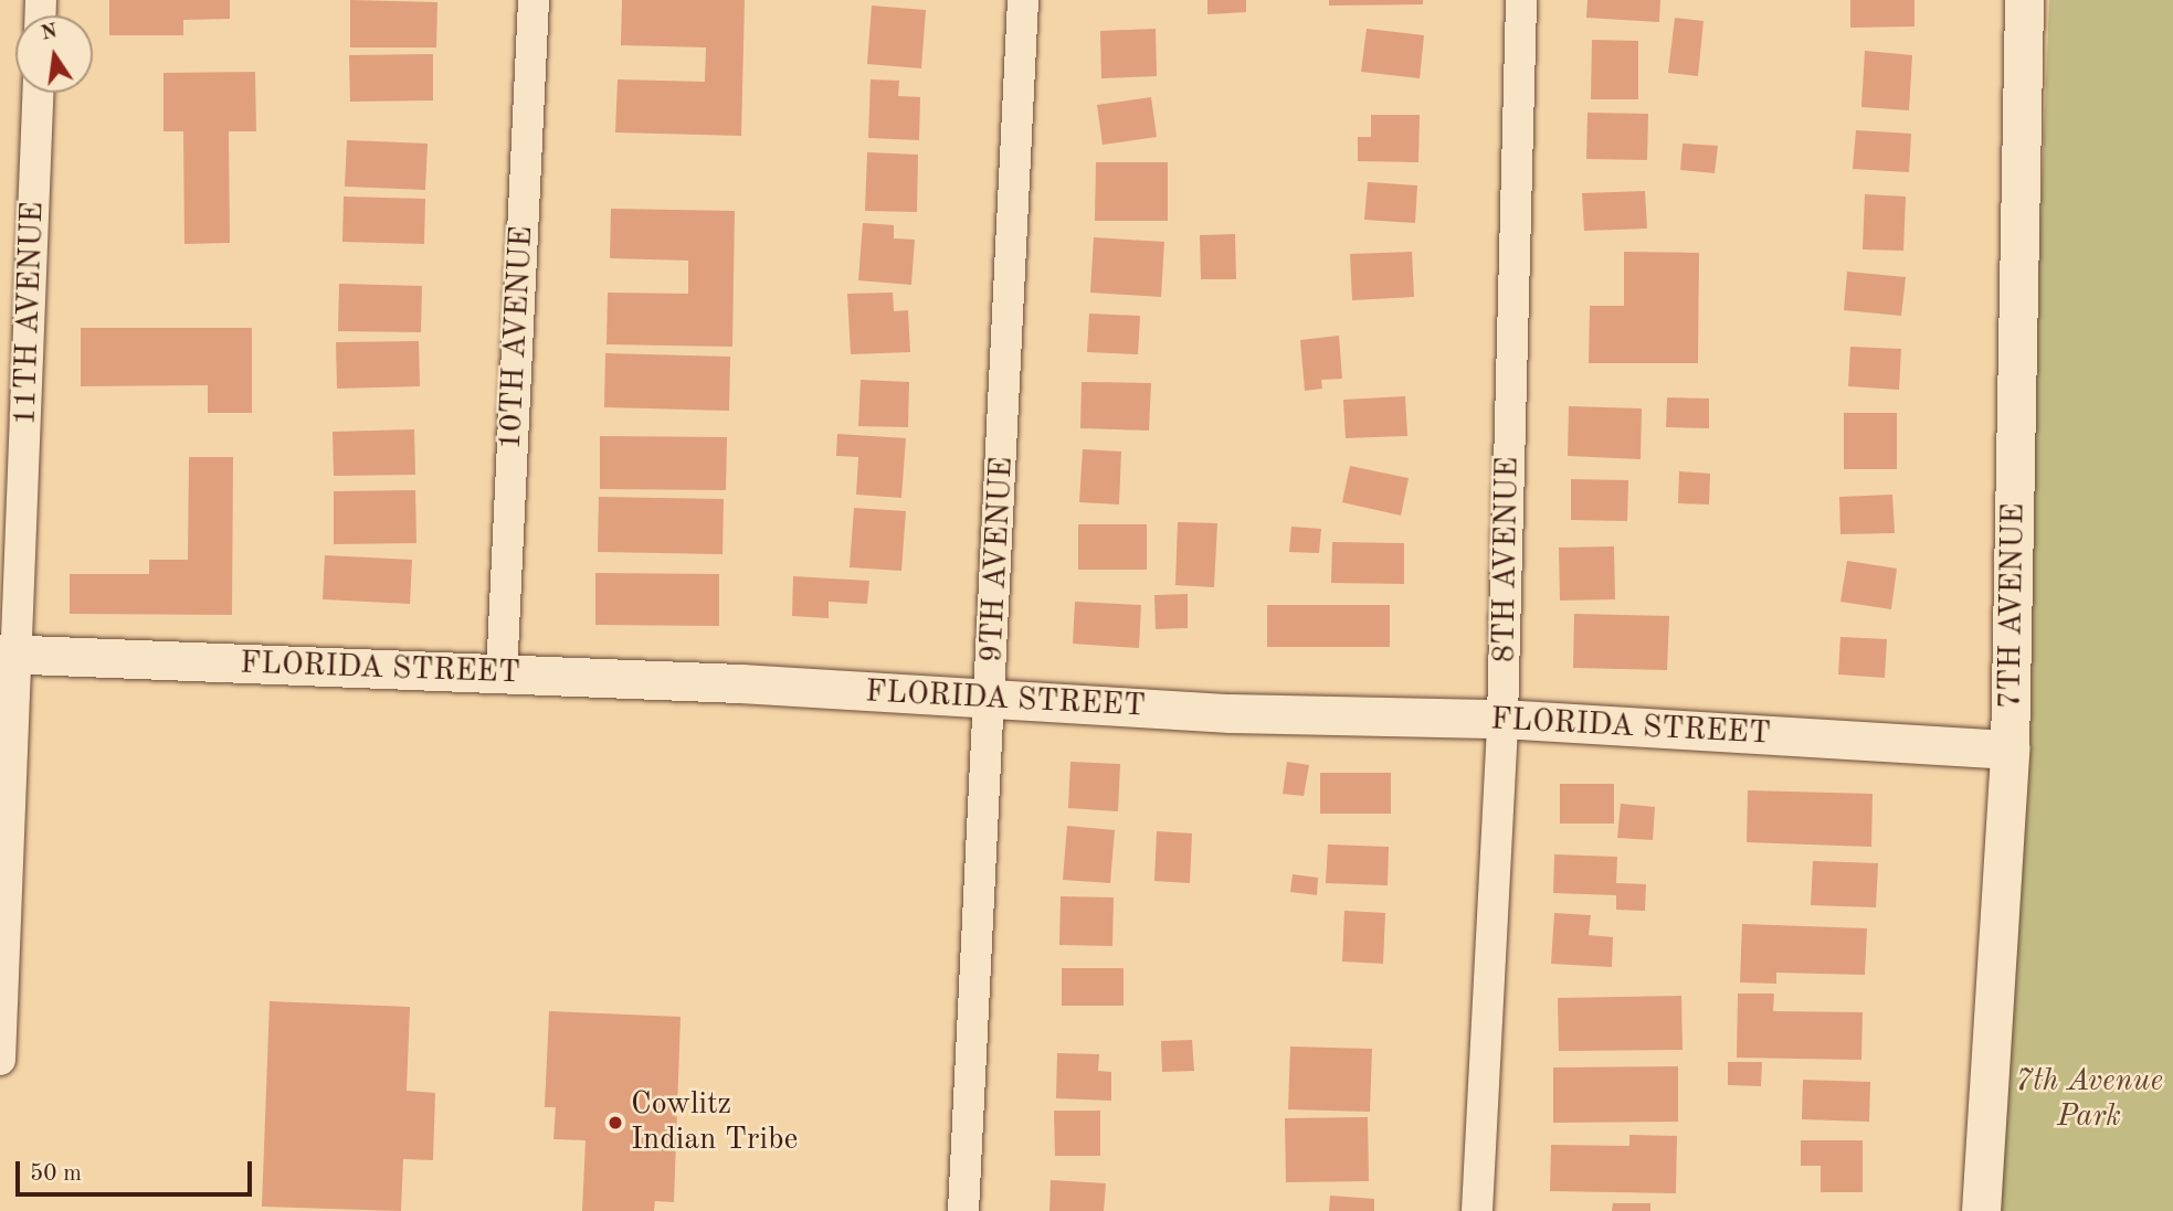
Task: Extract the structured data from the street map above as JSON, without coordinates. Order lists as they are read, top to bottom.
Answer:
{
  "streets": {
    "street": [
      "11TH AVENUE",
      "10TH AVENUE",
      "9TH AVENUE",
      "8TH AVENUE",
      "7TH AVENUE",
      "FLORIDA STREET"
    ]
  },
  "crossings": [
    ["11TH AVENUE", "FLORIDA STREET"],
    ["10TH AVENUE", "FLORIDA STREET"],
    ["9TH AVENUE", "FLORIDA STREET"],
    ["8TH AVENUE", "FLORIDA STREET"],
    ["7TH AVENUE", "FLORIDA STREET"]
  ],
  "parks": ["7th Avenue Park"],
  "places": ["Cowlitz Indian Tribe"],
  "scale_bar": "50 m",
  "north": "top"
}
